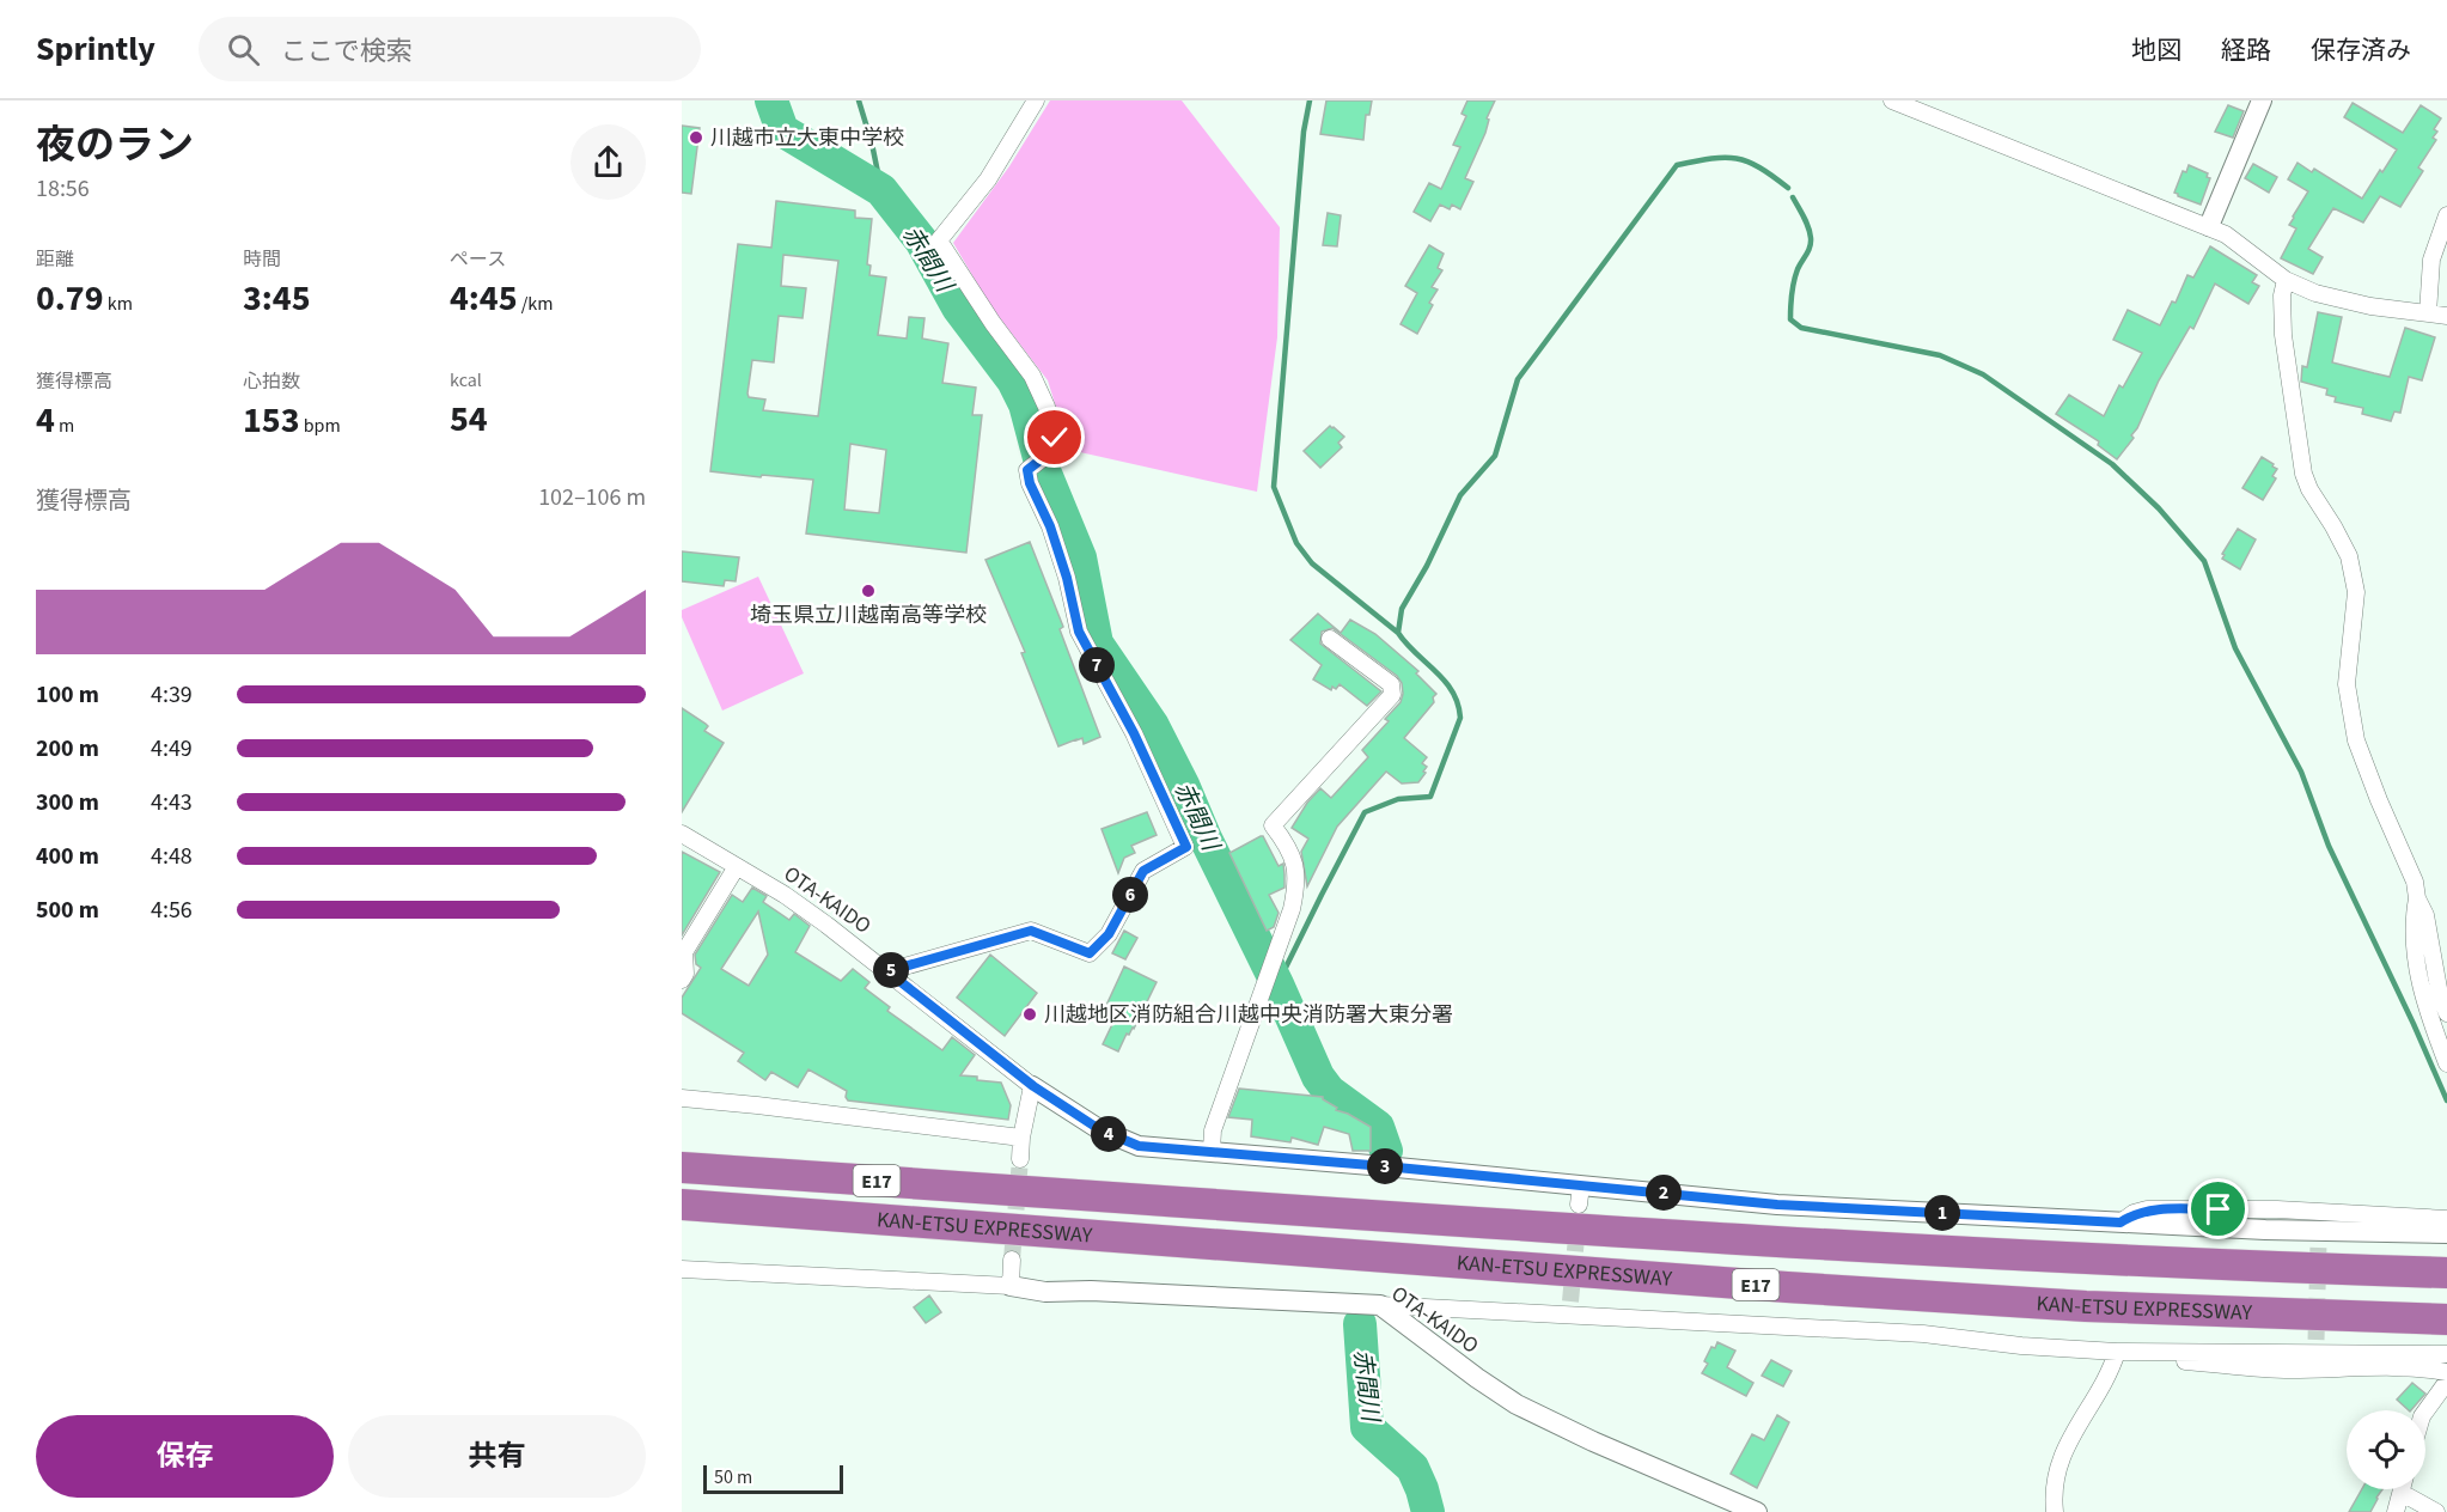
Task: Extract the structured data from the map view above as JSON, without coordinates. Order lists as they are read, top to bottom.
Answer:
{
  "streets": {
    "highway": ["E17", "KAN-ETSU EXPRESSWAY"],
    "street": ["OTA-KAIDO"]
  },
  "water": ["赤間川"],
  "places": ["川越市立大東中学校", "埼玉県立川越南高等学校", "川越地区消防組合川越中央消防署大東分署"],
  "scale_bar": "50 m",
  "page": {
    "header": "Sprintly",
    "search": "ここで検索",
    "nav": ["地図", "経路", "保存済み"],
    "heading": ["夜のラン", "18:56"],
    "stats": [
      ["距離", "0.79 km"],
      ["時間", "3:45"],
      ["ペース", "4:45 /km"],
      ["獲得標高", "4 m"],
      ["心拍数", "153 bpm"],
      ["kcal", "54"]
    ],
    "chart": ["獲得標高", "102–106 m"],
    "pins": [
      "7",
      "6",
      "5",
      "4",
      "3",
      "2",
      "1"
    ],
    "list": [
      {
        "name": "100 m",
        "note": "4:39"
      },
      {
        "name": "200 m",
        "note": "4:49"
      },
      {
        "name": "300 m",
        "note": "4:43"
      },
      {
        "name": "400 m",
        "note": "4:48"
      },
      {
        "name": "500 m",
        "note": "4:56"
      }
    ],
    "buttons": ["保存", "共有"],
    "scale": "50 m"
  }
}
